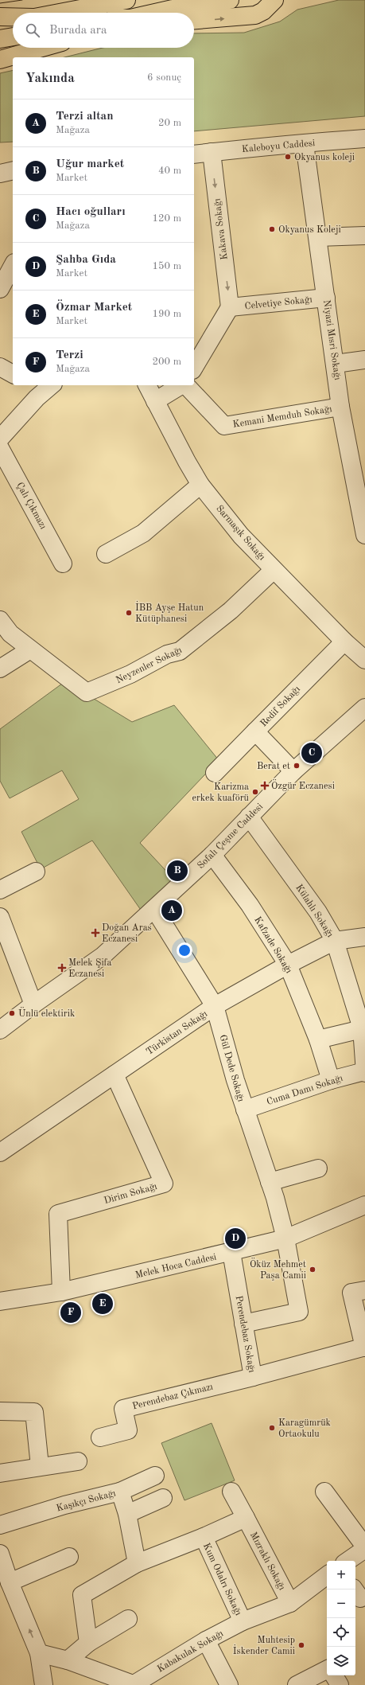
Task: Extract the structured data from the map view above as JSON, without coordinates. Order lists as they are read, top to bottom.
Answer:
{
  "streets": {
    "street": [
      "Kaleboyu Caddesi",
      "Kakava Sokağı",
      "Celvetiye Sokağı",
      "Niyazi Mısri Sokağı",
      "Kemani Memduh Sokağı",
      "Çalı Çıkmazı",
      "Sarmaşık Sokağı",
      "Neyzenler Sokağı",
      "Redif Sokağı",
      "Sofalı Çeşme Caddesi",
      "Külahlı Sokağı",
      "Kafzade Sokağı",
      "Türkistan Sokağı",
      "Gül Dede Sokağı",
      "Cuma Damı Sokağı",
      "Dirim Sokağı",
      "Melek Hoca Caddesi",
      "Perendebaz Sokağı",
      "Perendebaz Çıkmazı",
      "Kaşıkçı Sokağı",
      "Mızraklı Sokağı",
      "Kum Odalrı Sokağı",
      "Kabakulak Sokağı"
    ]
  },
  "crossings": [
    ["Kaleboyu Caddesi", "Kakava Sokağı"],
    ["Kaleboyu Caddesi", "Niyazi Mısri Sokağı"],
    ["Kakava Sokağı", "Celvetiye Sokağı"],
    ["Celvetiye Sokağı", "Niyazi Mısri Sokağı"],
    ["Niyazi Mısri Sokağı", "Kemani Memduh Sokağı"],
    ["Sarmaşık Sokağı", "Neyzenler Sokağı"],
    ["Sarmaşık Sokağı", "Redif Sokağı"],
    ["Redif Sokağı", "Sofalı Çeşme Caddesi"],
    ["Sofalı Çeşme Caddesi", "Külahlı Sokağı"],
    ["Sofalı Çeşme Caddesi", "Kafzade Sokağı"],
    ["Sofalı Çeşme Caddesi", "Gül Dede Sokağı"],
    ["Külahlı Sokağı", "Türkistan Sokağı"],
    ["Külahlı Sokağı", "Cuma Damı Sokağı"],
    ["Kafzade Sokağı", "Türkistan Sokağı"],
    ["Kafzade Sokağı", "Cuma Damı Sokağı"],
    ["Türkistan Sokağı", "Gül Dede Sokağı"],
    ["Türkistan Sokağı", "Dirim Sokağı"],
    ["Gül Dede Sokağı", "Cuma Damı Sokağı"],
    ["Gül Dede Sokağı", "Melek Hoca Caddesi"],
    ["Gül Dede Sokağı", "Perendebaz Sokağı"],
    ["Dirim Sokağı", "Melek Hoca Caddesi"],
    ["Melek Hoca Caddesi", "Perendebaz Sokağı"],
    ["Perendebaz Sokağı", "Perendebaz Çıkmazı"],
    ["Mızraklı Sokağı", "Kabakulak Sokağı"],
    ["Kum Odalrı Sokağı", "Kabakulak Sokağı"]
  ],
  "one_way": ["Kakava Sokağı"],
  "places": {
    "other": [
      "Okyanus koleji",
      "Okyanus Koleji",
      "İBB Ayşe Hatun Kütüphanesi",
      "Berat et",
      "Karizma erkek kuaförü",
      "Ünlü elektirik",
      "Öküz Mehmet Paşa Camii",
      "Karagümrük Ortaokulu",
      "Muhtesip İskender Camii"
    ],
    "health": ["Özgür Eczanesi", "Doğan Aras Eczanesi", "Melek Şifa Eczanesi"]
  },
  "page": {
    "search": "Burada ara",
    "heading": ["Yakında", "6 sonuç"],
    "list": [
      {
        "mark": "A",
        "name": "Terzi altan",
        "note": "Mağaza",
        "value": "20 m"
      },
      {
        "mark": "B",
        "name": "Uğur market",
        "note": "Market",
        "value": "40 m"
      },
      {
        "mark": "C",
        "name": "Hacı oğulları",
        "note": "Mağaza",
        "value": "120 m"
      },
      {
        "mark": "D",
        "name": "Şahba Gıda",
        "note": "Market",
        "value": "150 m"
      },
      {
        "mark": "E",
        "name": "Özmar Market",
        "note": "Market",
        "value": "190 m"
      },
      {
        "mark": "F",
        "name": "Terzi",
        "note": "Mağaza",
        "value": "200 m"
      }
    ],
    "pins": [
      "C",
      "B",
      "A",
      "D",
      "E",
      "F"
    ],
    "map_buttons": ["+", "−"]
  }
}
